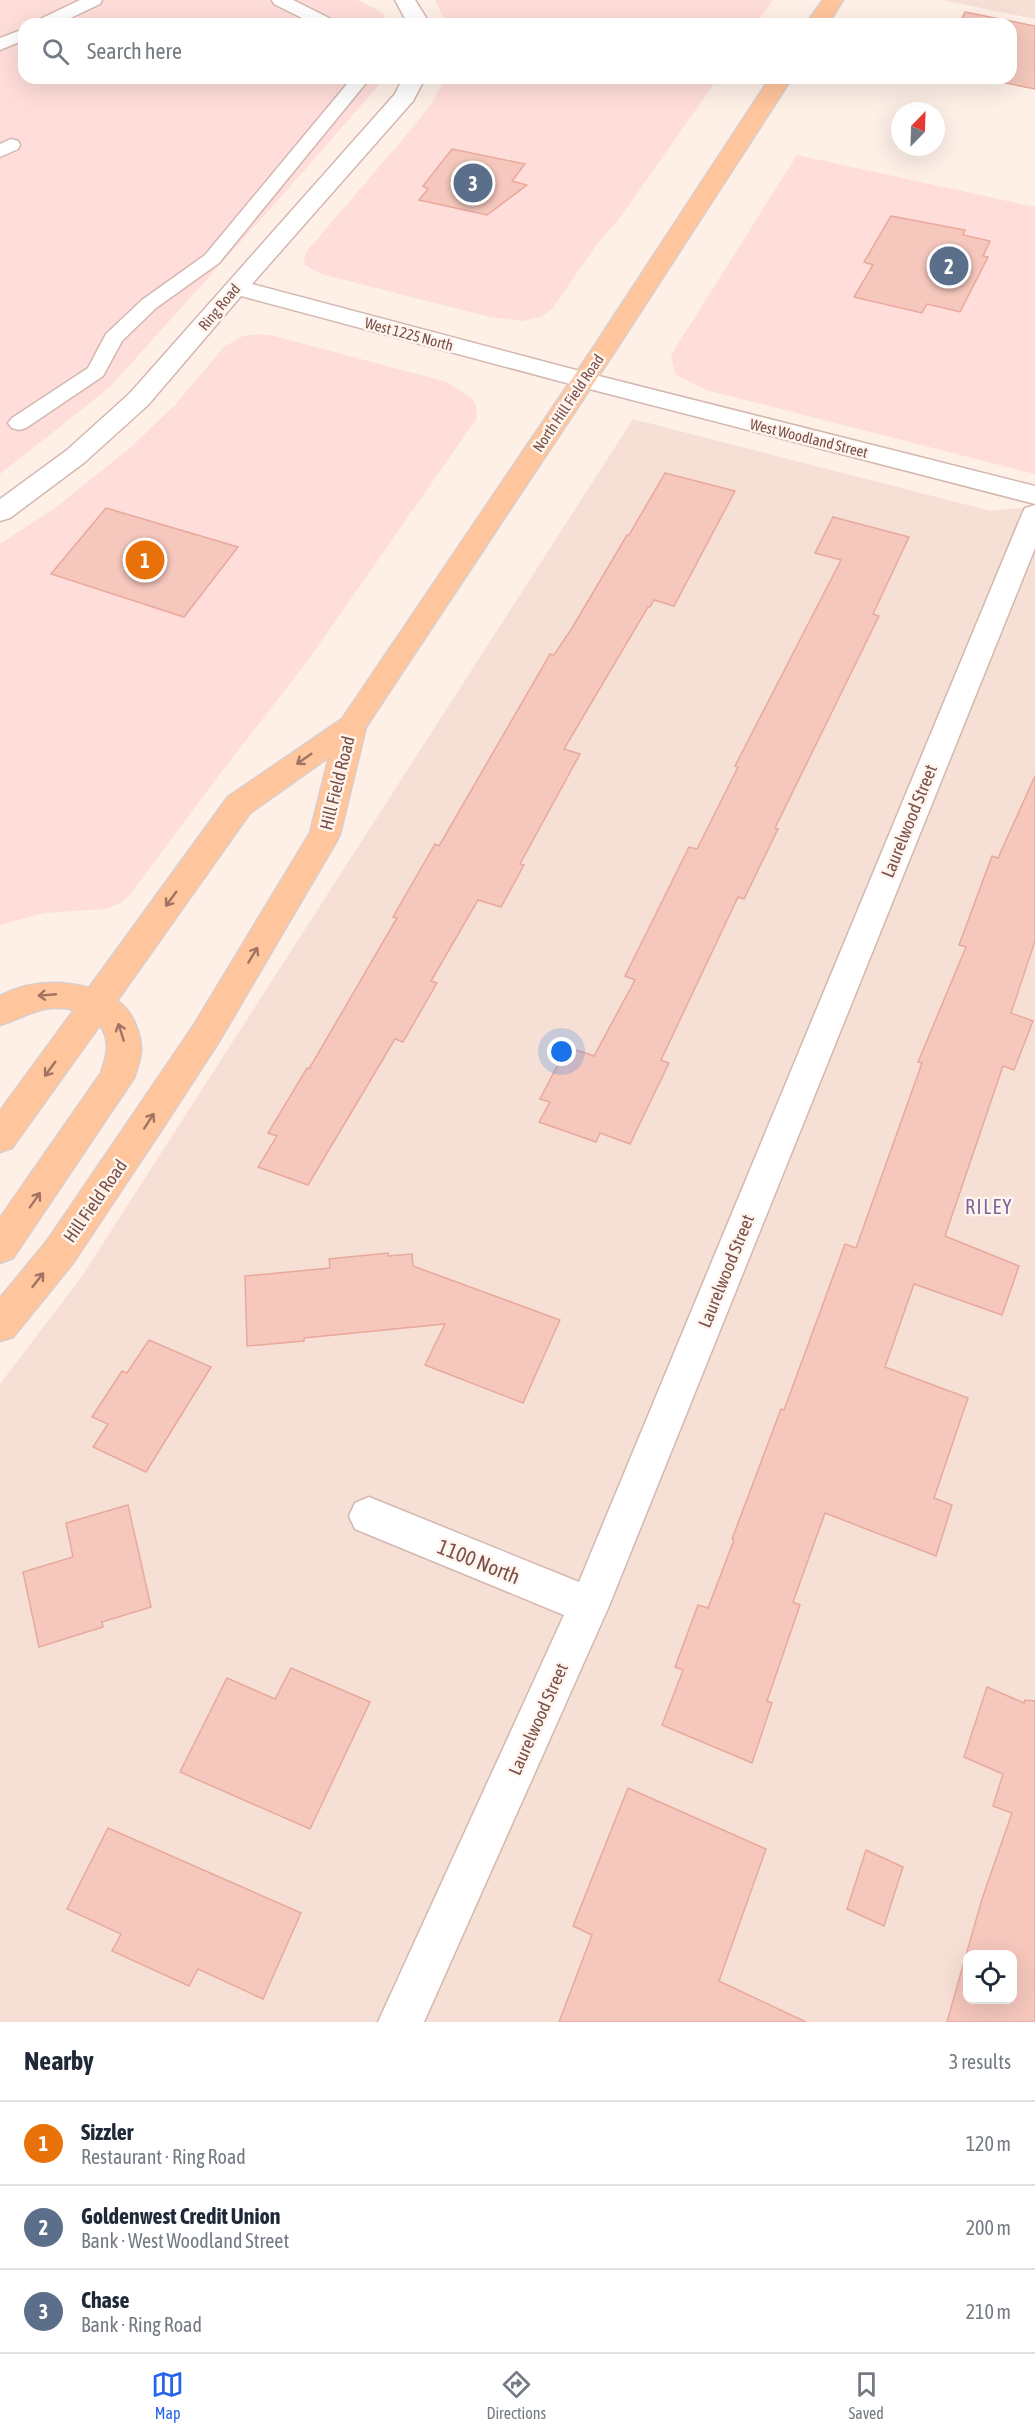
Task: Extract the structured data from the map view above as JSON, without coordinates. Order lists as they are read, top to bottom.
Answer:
{
  "streets": {
    "main road": ["North Hill Field Road", "Hill Field Road"],
    "street": [
      "Ring Road",
      "West 1225 North",
      "West Woodland Street",
      "Laurelwood Street",
      "1100 North"
    ]
  },
  "crossings": [
    ["Ring Road", "West 1225 North"],
    ["West 1225 North", "North Hill Field Road"],
    ["West 1225 North", "West Woodland Street"],
    ["North Hill Field Road", "West Woodland Street"],
    ["North Hill Field Road", "Hill Field Road"],
    ["Laurelwood Street", "1100 North"]
  ],
  "districts": ["RILEY"],
  "north": "top right",
  "page": {
    "search": "Search here",
    "pins": ["3", "2", "1"],
    "heading": ["Nearby", "3 results"],
    "list": [
      {
        "mark": "1",
        "name": "Sizzler",
        "note": "Restaurant · Ring Road",
        "value": "120 m"
      },
      {
        "mark": "2",
        "name": "Goldenwest Credit Union",
        "note": "Bank · West Woodland Street",
        "value": "200 m"
      },
      {
        "mark": "3",
        "name": "Chase",
        "note": "Bank · Ring Road",
        "value": "210 m"
      }
    ],
    "nav": ["Map", "Directions", "Saved"]
  }
}
